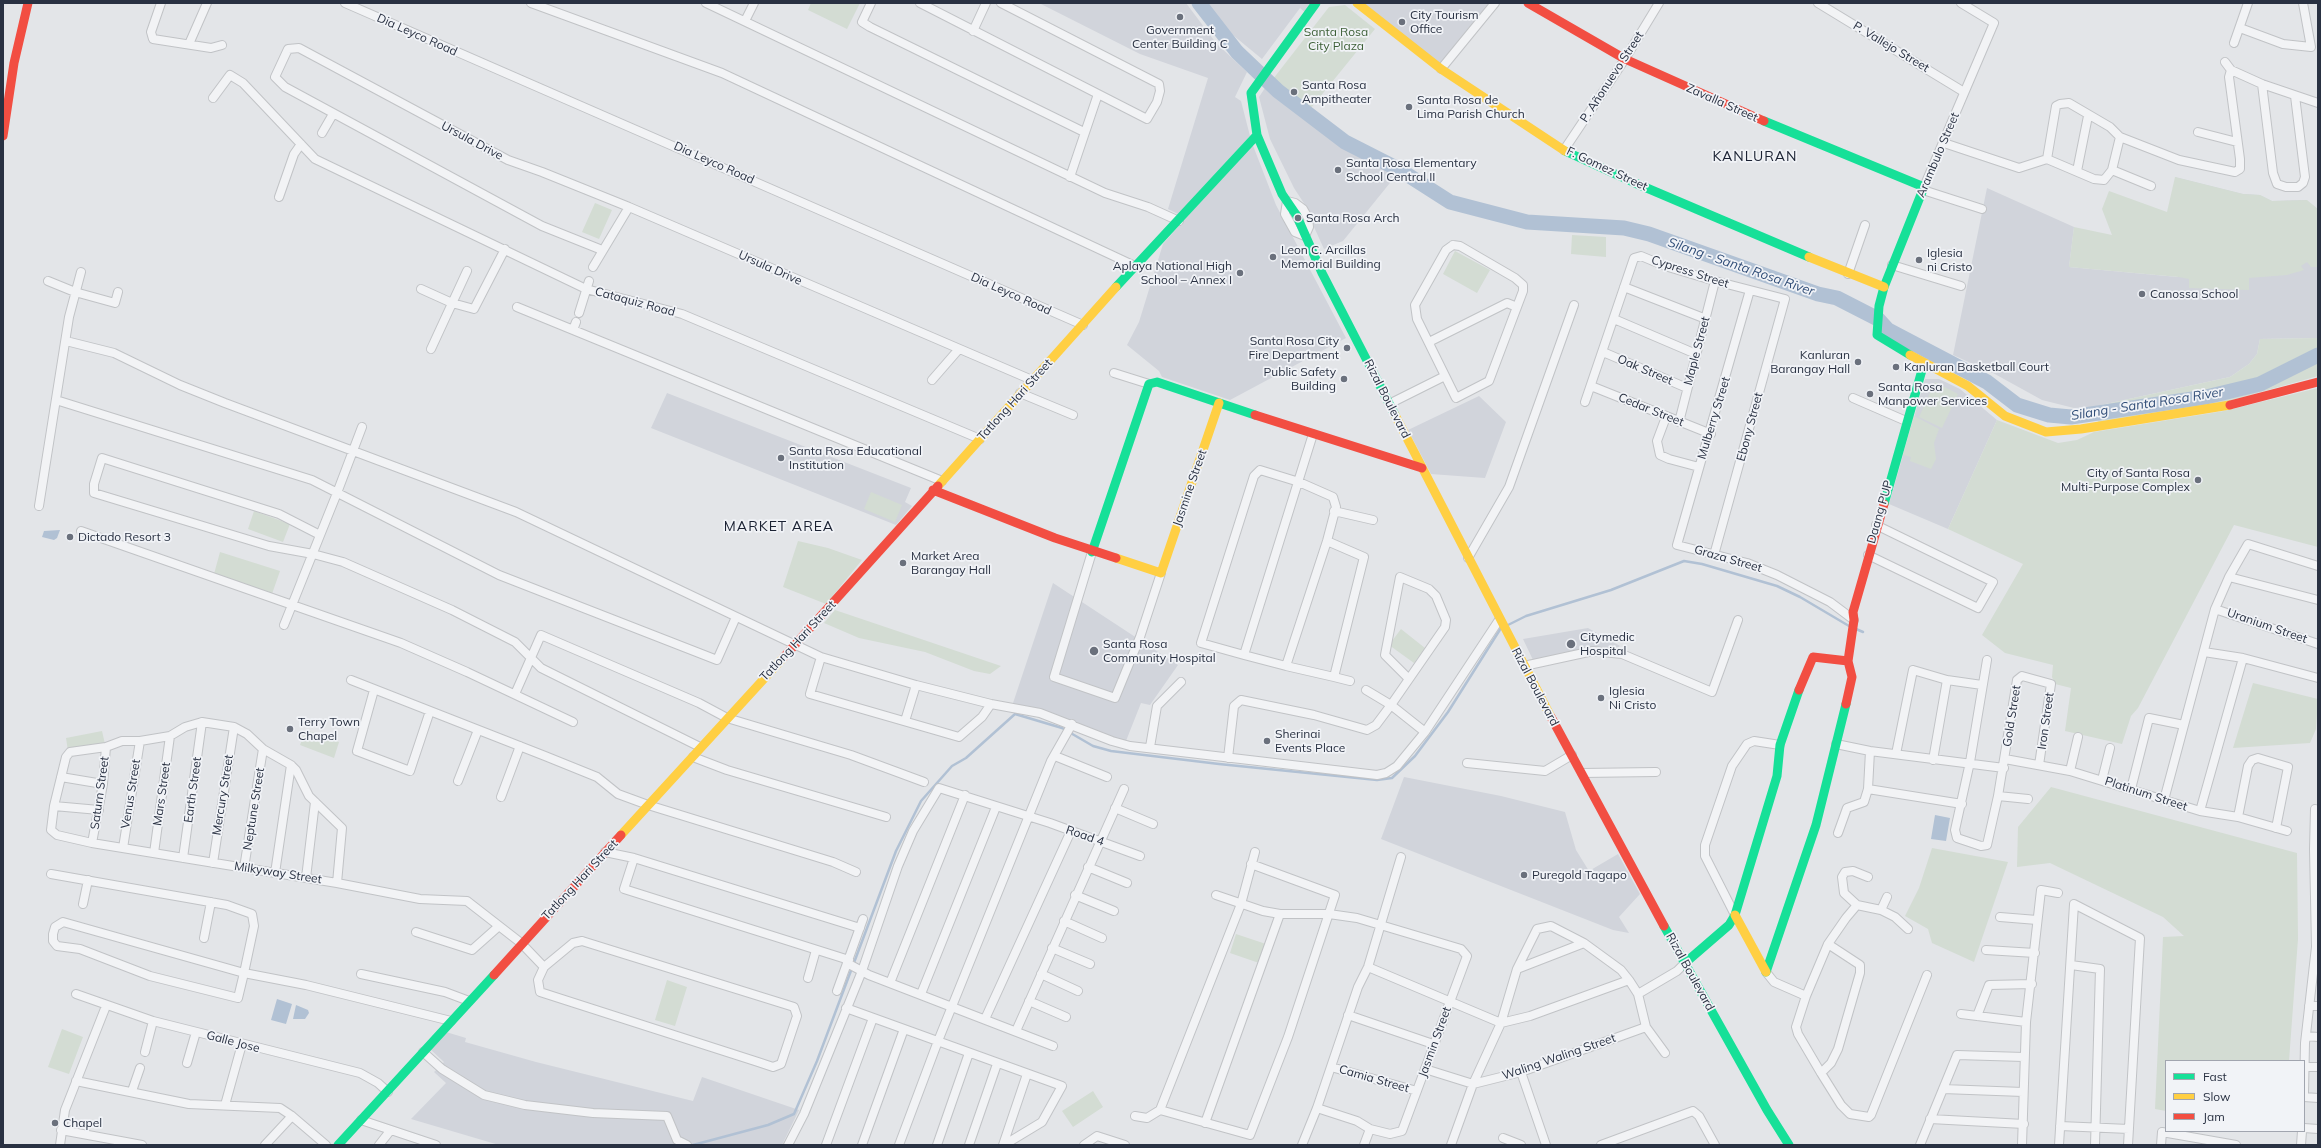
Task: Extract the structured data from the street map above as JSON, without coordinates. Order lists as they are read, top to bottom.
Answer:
{
  "streets": {
    "street": [
      "Dia Leyco Road",
      "P. Vallejo Street",
      "P. Añonuevo Street",
      "Zavalla Street",
      "Ursula Drive",
      "Arambulo Street",
      "F. Gomez Street",
      "Cypress Street",
      "Cataquiz Road",
      "Maple Street",
      "Oak Street",
      "Rizal Boulevard",
      "Tatlong Hari Street",
      "Cedar Street",
      "Mulberry Street",
      "Ebony Street",
      "Jasmine Street",
      "Daang PUP",
      "Graza Street",
      "Uranium Street",
      "Gold Street",
      "Iron Street",
      "Earth Street",
      "Saturn Street",
      "Venus Street",
      "Mars Street",
      "Platinum Street",
      "Mercury Street",
      "Neptune Street",
      "Road 4",
      "Milkyway Street",
      "Galle Jose",
      "Jasmin Street",
      "Waling Waling Street",
      "Camia Street"
    ]
  },
  "crossings": [
    ["Dia Leyco Road", "Tatlong Hari Street"],
    ["P. Vallejo Street", "Arambulo Street"],
    ["P. Añonuevo Street", "Zavalla Street"],
    ["P. Añonuevo Street", "F. Gomez Street"],
    ["Zavalla Street", "Arambulo Street"],
    ["Ursula Drive", "Tatlong Hari Street"],
    ["Arambulo Street", "F. Gomez Street"],
    ["Arambulo Street", "Daang PUP"],
    ["Cypress Street", "Maple Street"],
    ["Cypress Street", "Oak Street"],
    ["Cypress Street", "Cedar Street"],
    ["Cypress Street", "Mulberry Street"],
    ["Cypress Street", "Ebony Street"],
    ["Cataquiz Road", "Tatlong Hari Street"],
    ["Maple Street", "Oak Street"],
    ["Maple Street", "Cedar Street"],
    ["Rizal Boulevard", "Tatlong Hari Street"],
    ["Tatlong Hari Street", "Milkyway Street"],
    ["Tatlong Hari Street", "Galle Jose"],
    ["Cedar Street", "Mulberry Street"],
    ["Mulberry Street", "Graza Street"],
    ["Ebony Street", "Graza Street"],
    ["Daang PUP", "Graza Street"],
    ["Gold Street", "Iron Street"],
    ["Gold Street", "Platinum Street"],
    ["Iron Street", "Platinum Street"],
    ["Earth Street", "Saturn Street"],
    ["Earth Street", "Milkyway Street"],
    ["Saturn Street", "Venus Street"],
    ["Saturn Street", "Mars Street"],
    ["Saturn Street", "Mercury Street"],
    ["Saturn Street", "Neptune Street"],
    ["Saturn Street", "Milkyway Street"],
    ["Venus Street", "Milkyway Street"],
    ["Mars Street", "Milkyway Street"],
    ["Mercury Street", "Milkyway Street"],
    ["Neptune Street", "Milkyway Street"],
    ["Jasmin Street", "Camia Street"]
  ],
  "districts": ["KANLURAN", "MARKET AREA"],
  "water": ["Silang - Santa Rosa River"],
  "parks": ["Santa Rosa City Plaza"],
  "places": [
    "Government Center Building C",
    "City Tourism Office",
    "Santa Rosa Ampitheater",
    "Santa Rosa de Lima Parish Church",
    "Santa Rosa Elementary School Central II",
    "Santa Rosa Arch",
    "Leon C. Arcillas Memorial Building",
    "Iglesia ni Cristo",
    "Aplaya National High School – Annex I",
    "Canossa School",
    "Santa Rosa City Fire Department",
    "Kanluran Barangay Hall",
    "Kanluran Basketball Court",
    "Public Safety Building",
    "Santa Rosa Manpower Services",
    "Santa Rosa Educational Institution",
    "City of Santa Rosa Multi-Purpose Complex",
    "Dictado Resort 3",
    "Market Area Barangay Hall",
    "Citymedic Hospital",
    "Santa Rosa Community Hospital",
    "Iglesia Ni Cristo",
    "Terry Town Chapel",
    "Sherinai Events Place",
    "Puregold Tagapo",
    "Chapel"
  ],
  "legend": ["Fast", "Slow", "Jam"]
}
